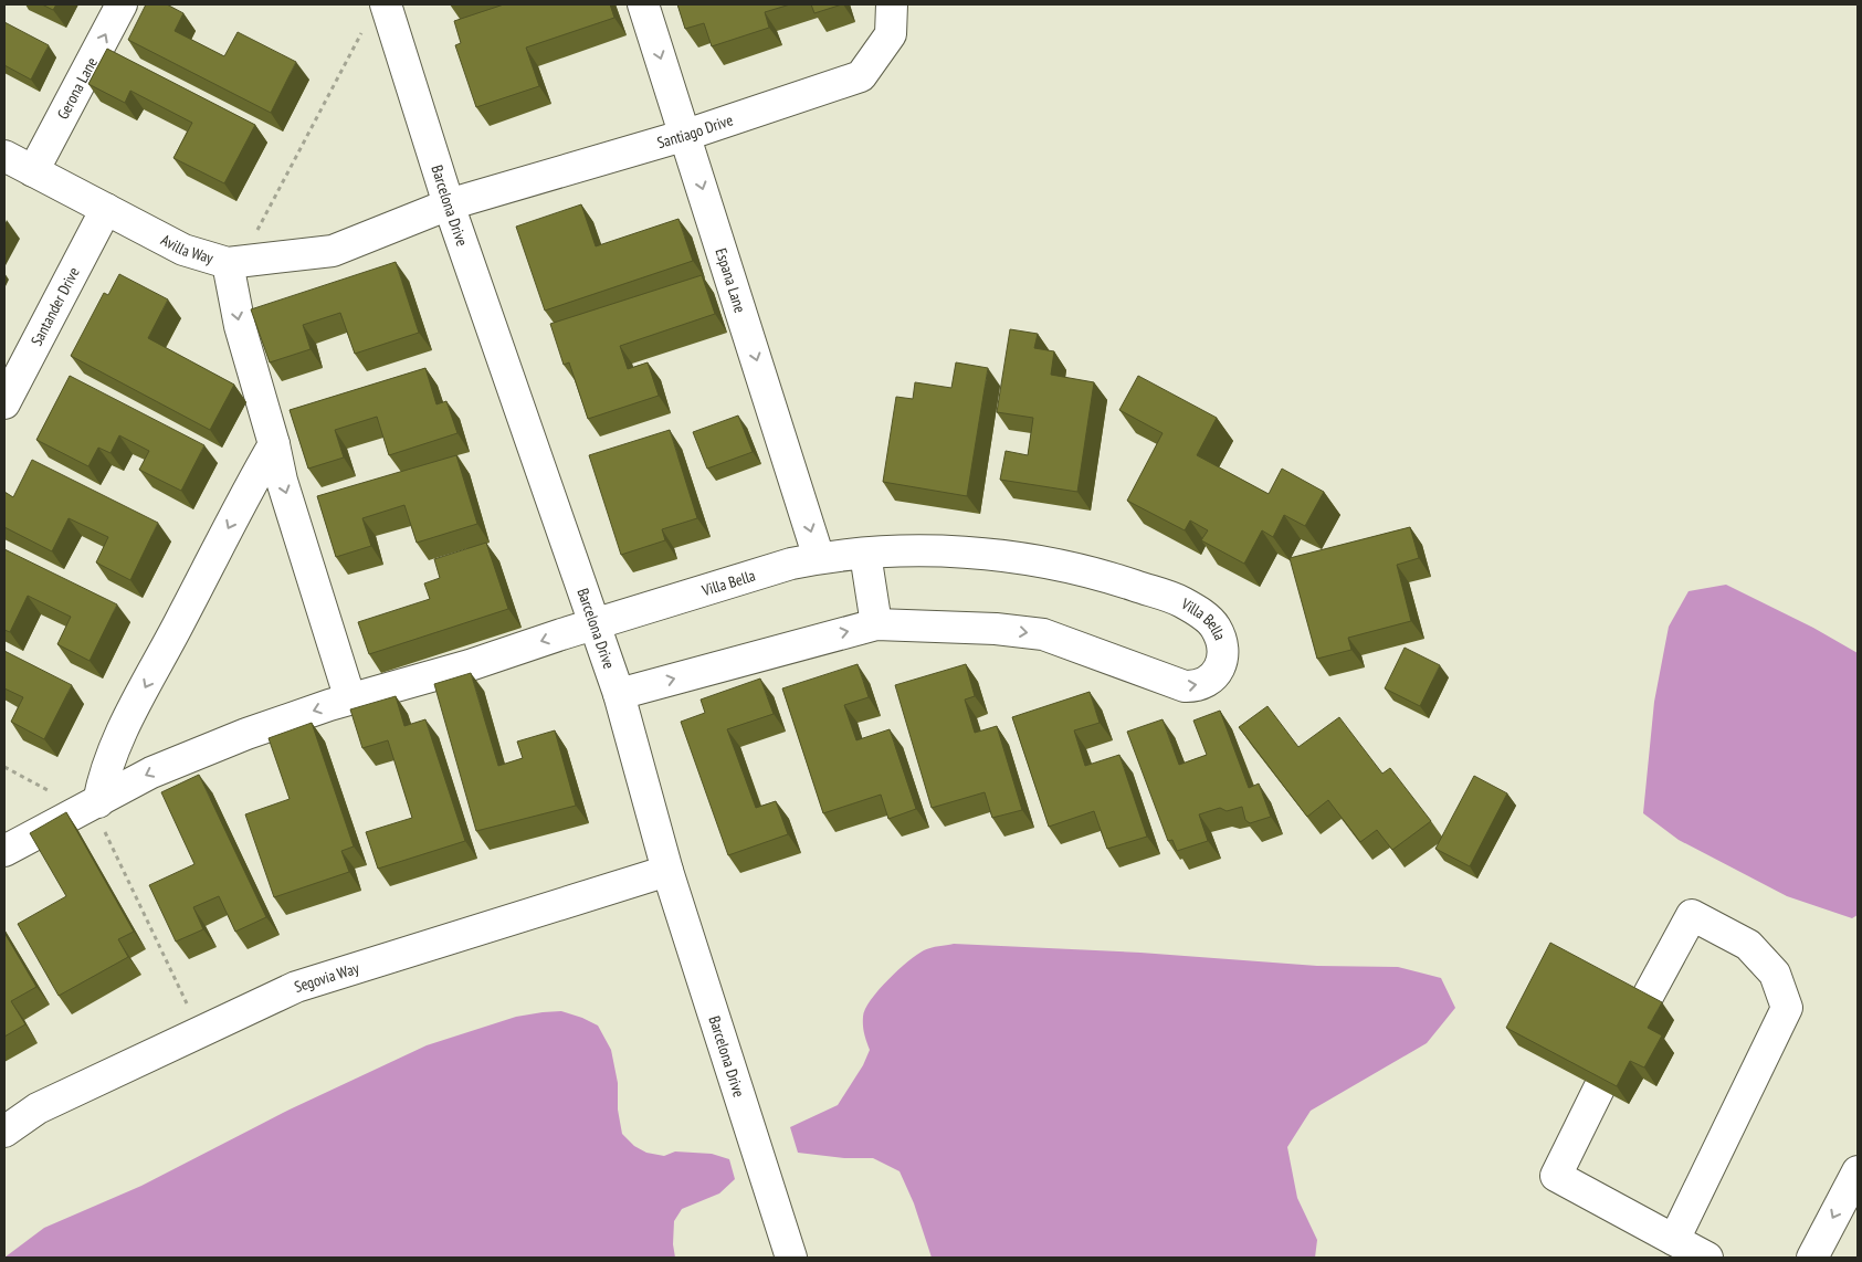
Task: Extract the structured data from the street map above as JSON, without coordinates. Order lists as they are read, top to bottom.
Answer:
{
  "streets": {
    "street": [
      "Gerona Lane",
      "Santiago Drive",
      "Barcelona Drive",
      "Avilla Way",
      "Espana Lane",
      "Santander Drive",
      "Villa Bella",
      "Segovia Way"
    ]
  },
  "crossings": [
    ["Gerona Lane", "Avilla Way"],
    ["Santiago Drive", "Barcelona Drive"],
    ["Santiago Drive", "Avilla Way"],
    ["Santiago Drive", "Espana Lane"],
    ["Barcelona Drive", "Avilla Way"],
    ["Barcelona Drive", "Villa Bella"],
    ["Barcelona Drive", "Segovia Way"],
    ["Avilla Way", "Santander Drive"],
    ["Espana Lane", "Villa Bella"]
  ],
  "one_way": ["Gerona Lane", "Espana Lane"]
}
